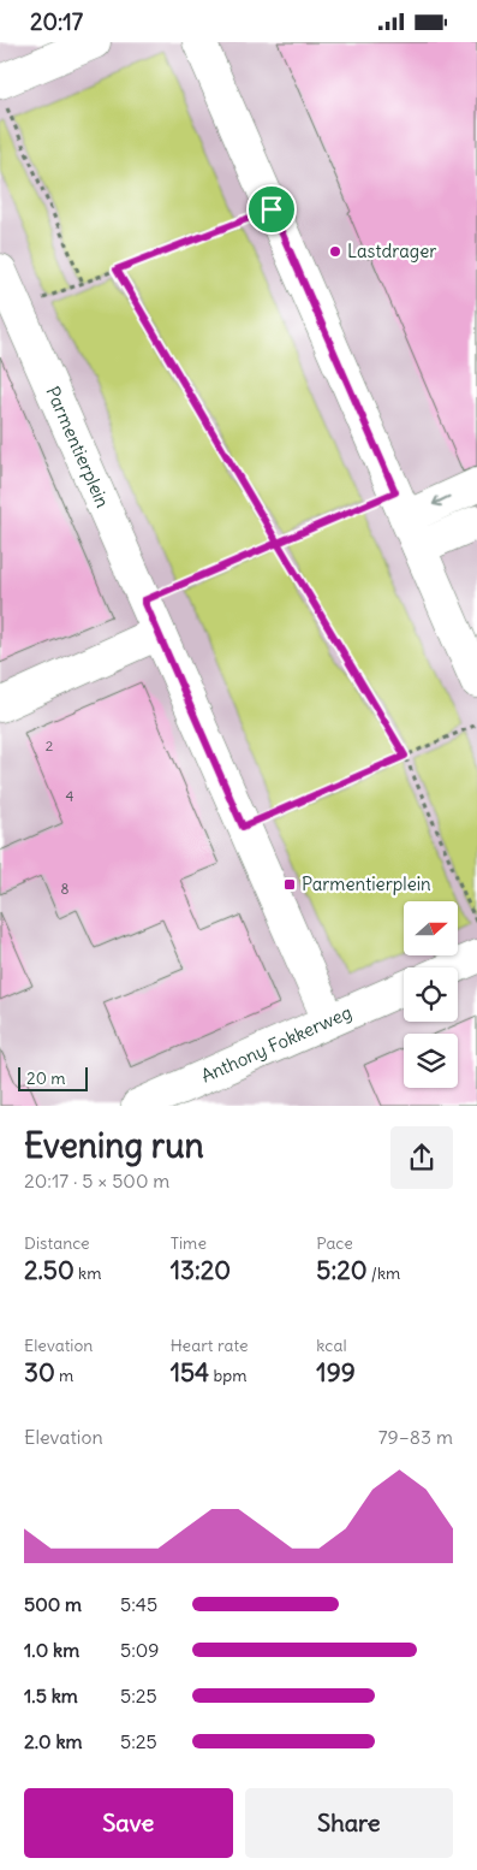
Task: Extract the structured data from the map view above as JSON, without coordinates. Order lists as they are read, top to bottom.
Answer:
{
  "streets": {
    "street": ["Parmentierplein", "Anthony Fokkerweg"]
  },
  "crossings": [
    ["Parmentierplein", "Anthony Fokkerweg"]
  ],
  "places": {
    "other": ["Lastdrager"],
    "transit": ["Parmentierplein"]
  },
  "house_numbers": ["2", "4", "8"],
  "scale_bar": "20 m",
  "north": "right",
  "page": {
    "status": "20:17",
    "scale": "20 m",
    "heading": ["Evening run", "20:17 · 5 × 500 m"],
    "stats": [
      ["Distance", "2.50 km"],
      ["Time", "13:20"],
      ["Pace", "5:20 /km"],
      ["Elevation", "30 m"],
      ["Heart rate", "154 bpm"],
      ["kcal", "199"]
    ],
    "chart": ["Elevation", "79–83 m"],
    "list": [
      {
        "name": "500 m",
        "note": "5:45"
      },
      {
        "name": "1.0 km",
        "note": "5:09"
      },
      {
        "name": "1.5 km",
        "note": "5:25"
      },
      {
        "name": "2.0 km",
        "note": "5:25"
      }
    ],
    "buttons": ["Save", "Share"]
  }
}
